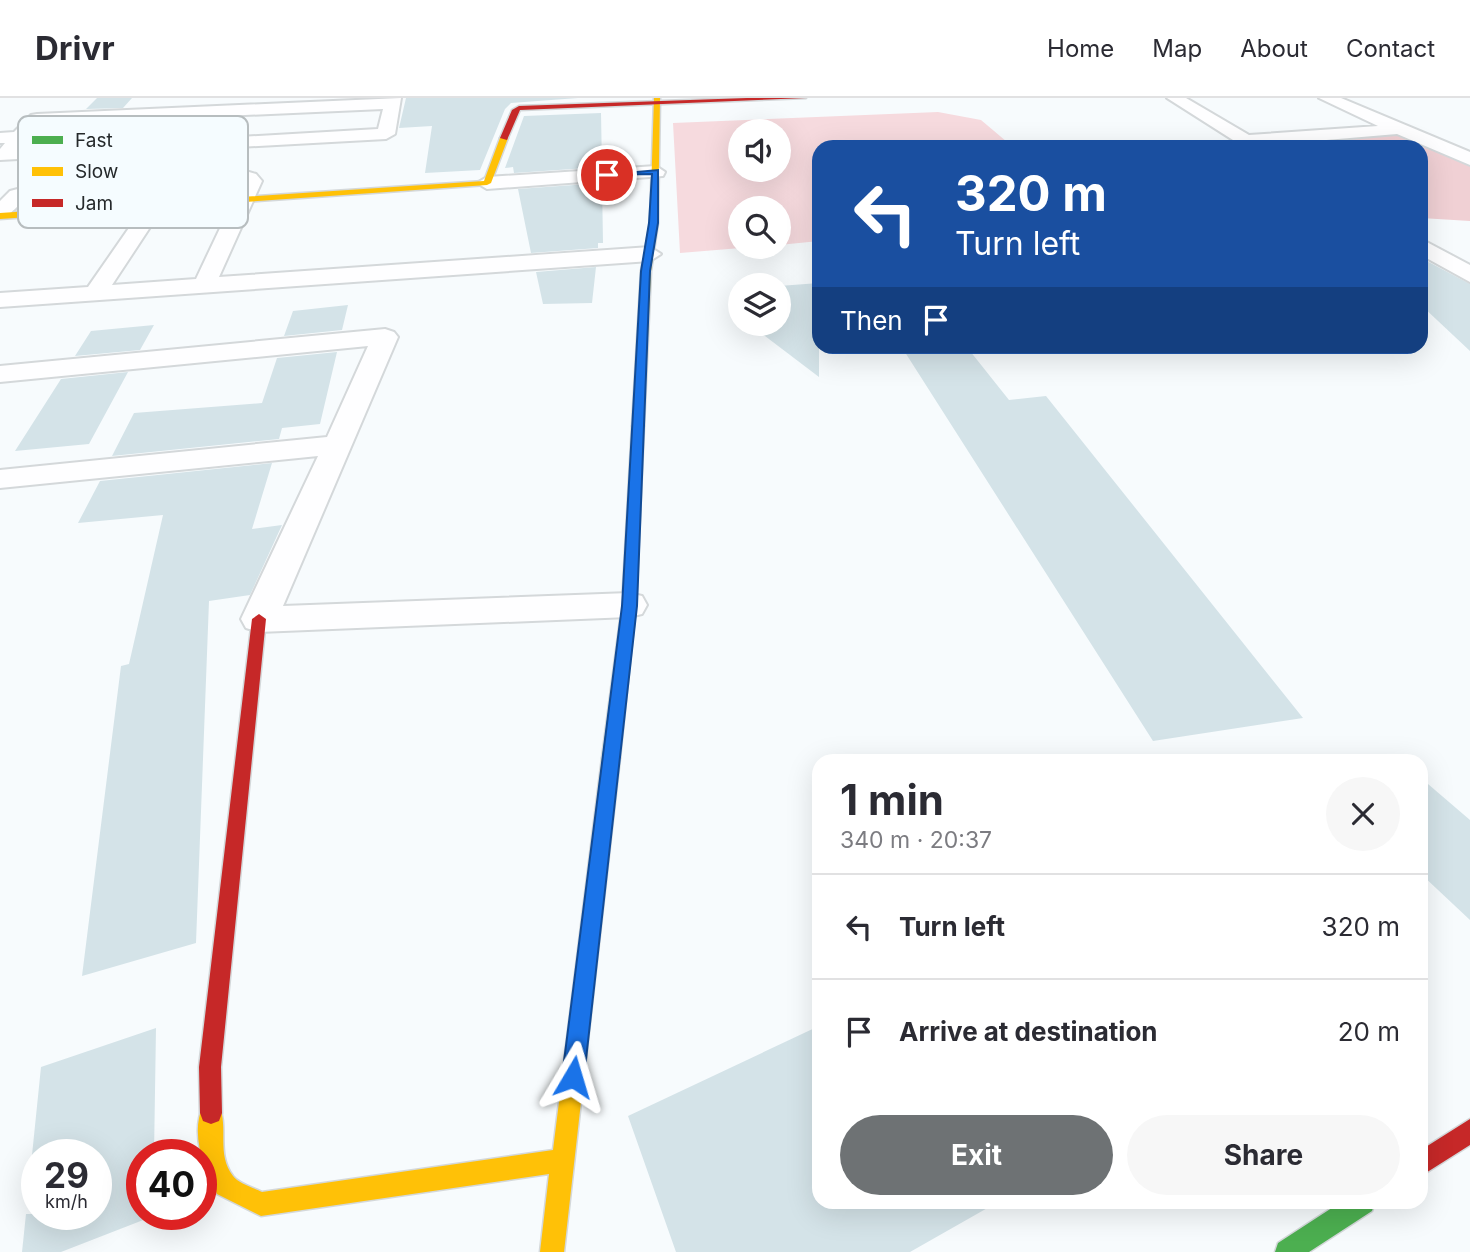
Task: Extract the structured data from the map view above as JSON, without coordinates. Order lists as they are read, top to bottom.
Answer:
{
  "legend": ["Fast", "Slow", "Jam"],
  "page": {
    "header": "Drivr",
    "nav": [
      "Home",
      "Map",
      "About",
      "Contact"
    ],
    "turn": ["320 m", "Turn left"],
    "then": "Then",
    "heading": ["1 min", "340 m · 20:37"],
    "list": [
      {
        "name": "Turn left",
        "value": "320 m"
      },
      {
        "name": "Arrive at destination",
        "value": "20 m"
      }
    ],
    "buttons": ["Exit", "Share"],
    "speed": "29 km/h",
    "limit": "40"
  }
}
